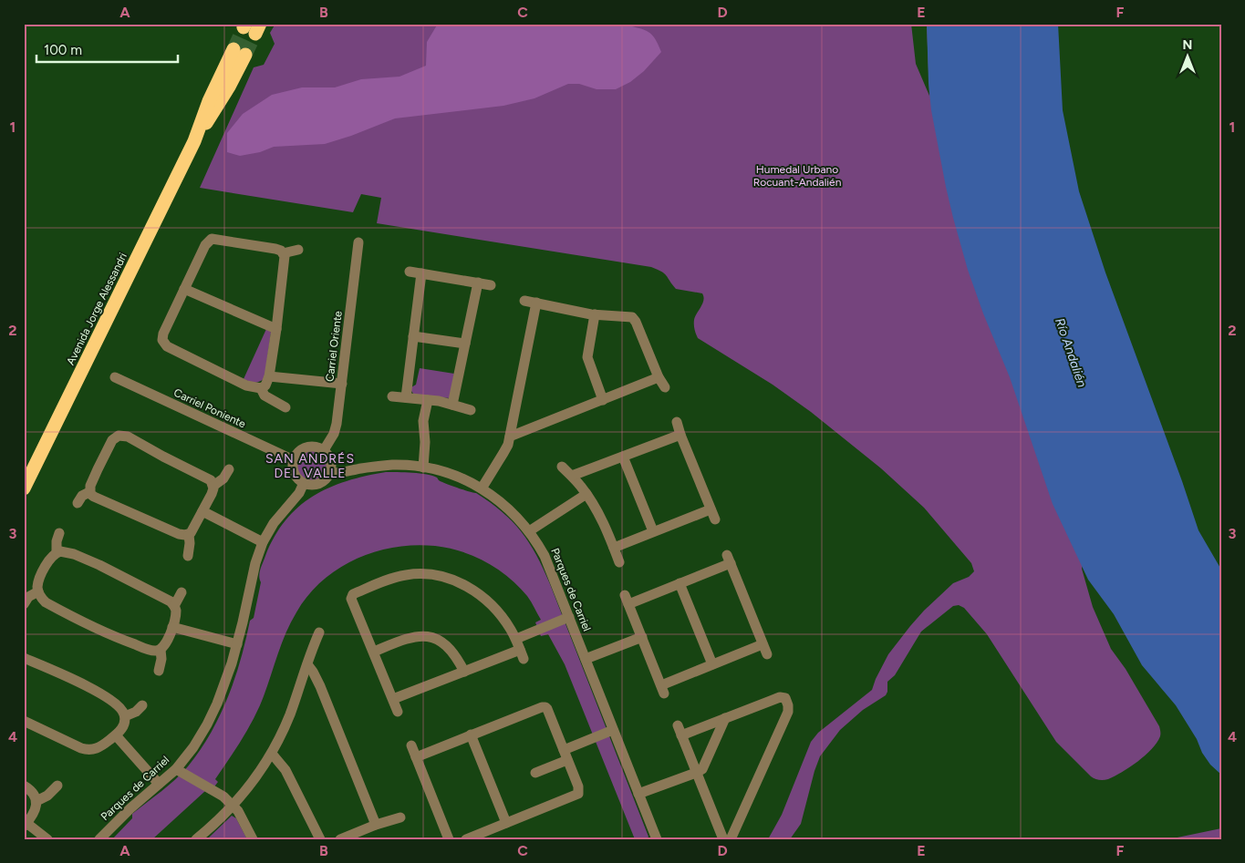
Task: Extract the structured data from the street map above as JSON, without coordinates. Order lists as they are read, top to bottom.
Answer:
{
  "streets": {
    "highway": ["Avenida Jorge Alessandri"],
    "street": ["Carriel Oriente", "Carriel Poniente", "Parques de Carriel"]
  },
  "crossings": [
    ["Carriel Oriente", "Carriel Poniente"],
    ["Carriel Oriente", "Parques de Carriel"],
    ["Carriel Poniente", "Parques de Carriel"]
  ],
  "districts": ["SAN ANDRÉS DEL VALLE"],
  "water": ["Río Andalién"],
  "parks": ["Humedal Urbano Rocuant-Andalién"],
  "scale_bar": "100 m",
  "north": "top",
  "grid": {
    "columns": [
      "A",
      "B",
      "C",
      "D",
      "E",
      "F"
    ],
    "rows": [
      "1",
      "2",
      "3",
      "4"
    ]
  }
}
